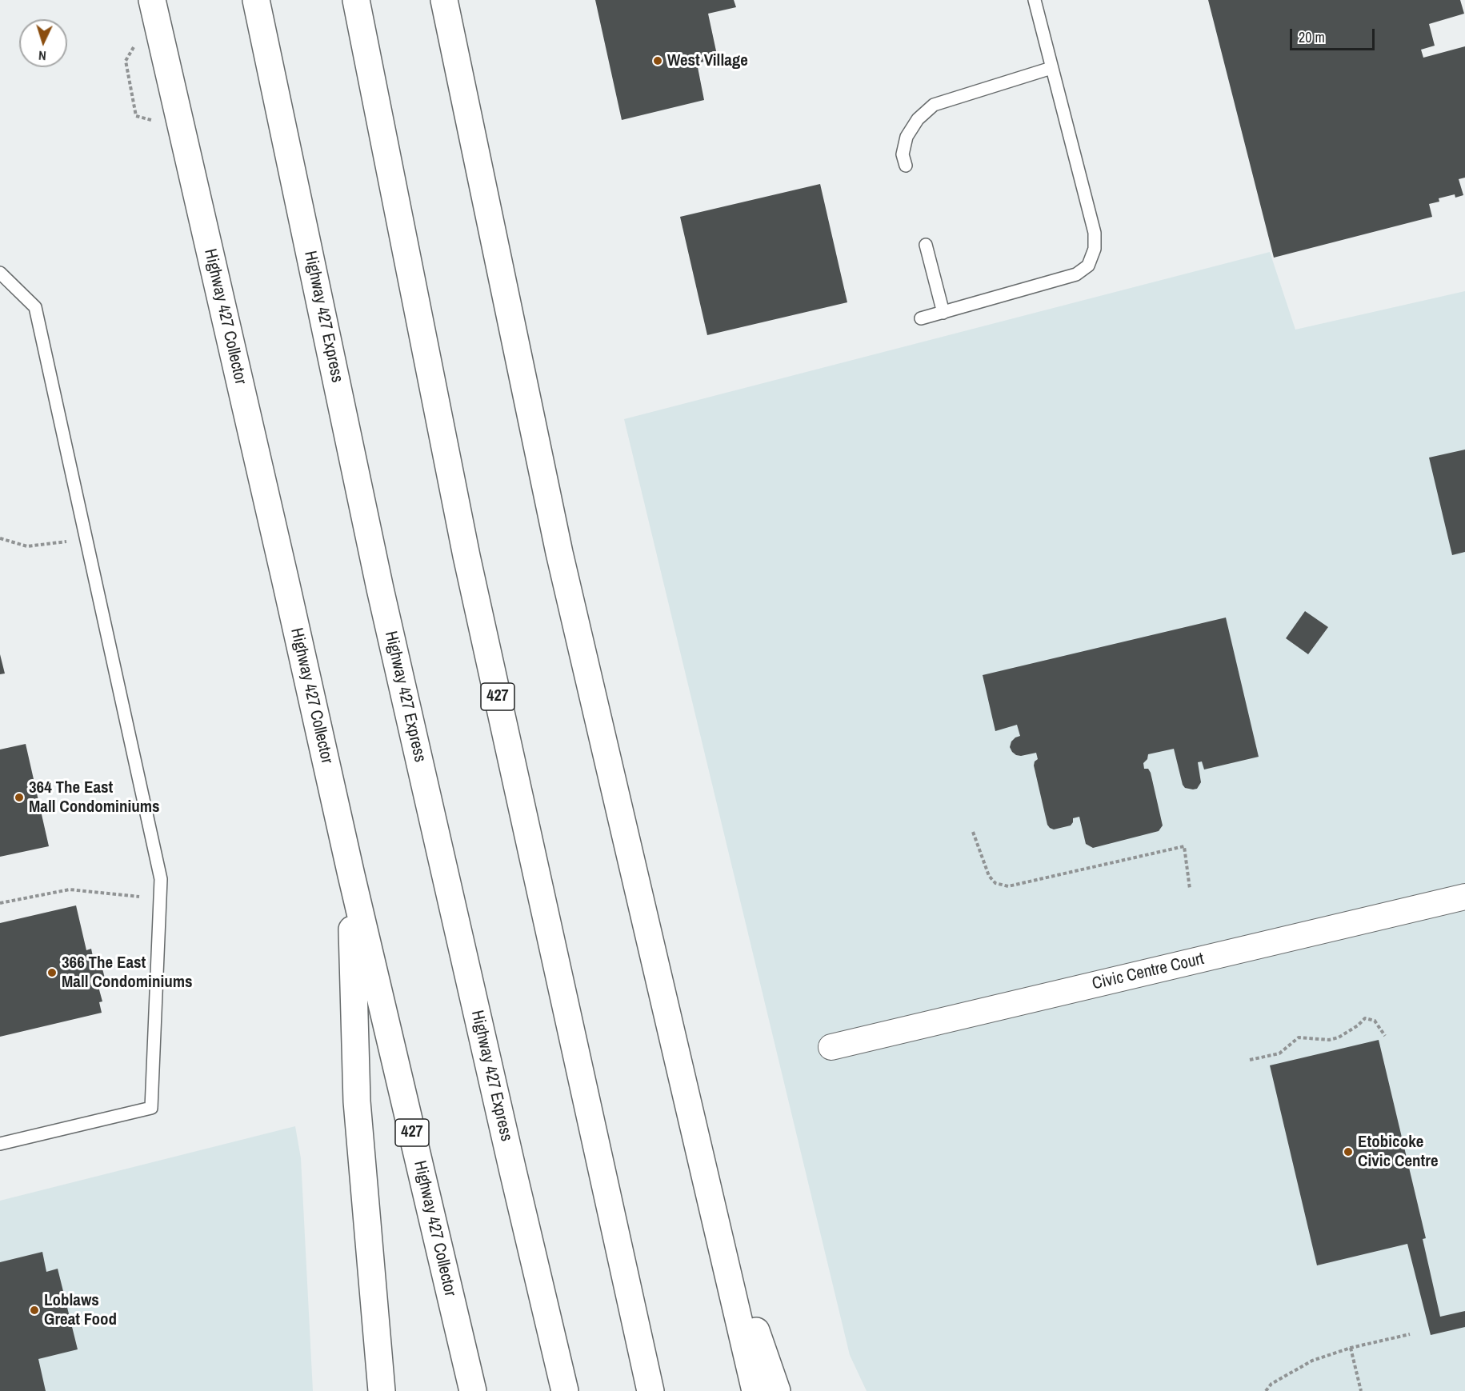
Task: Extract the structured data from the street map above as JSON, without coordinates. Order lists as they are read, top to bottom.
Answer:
{
  "streets": {
    "highway": ["Highway 427 Collector", "Highway 427 Express", "427"],
    "street": ["Civic Centre Court"]
  },
  "places": [
    "West Village",
    "364 The East Mall Condominiums",
    "366 The East Mall Condominiums",
    "Etobicoke Civic Centre",
    "Loblaws Great Food"
  ],
  "scale_bar": "20 m",
  "north": "bottom"
}
